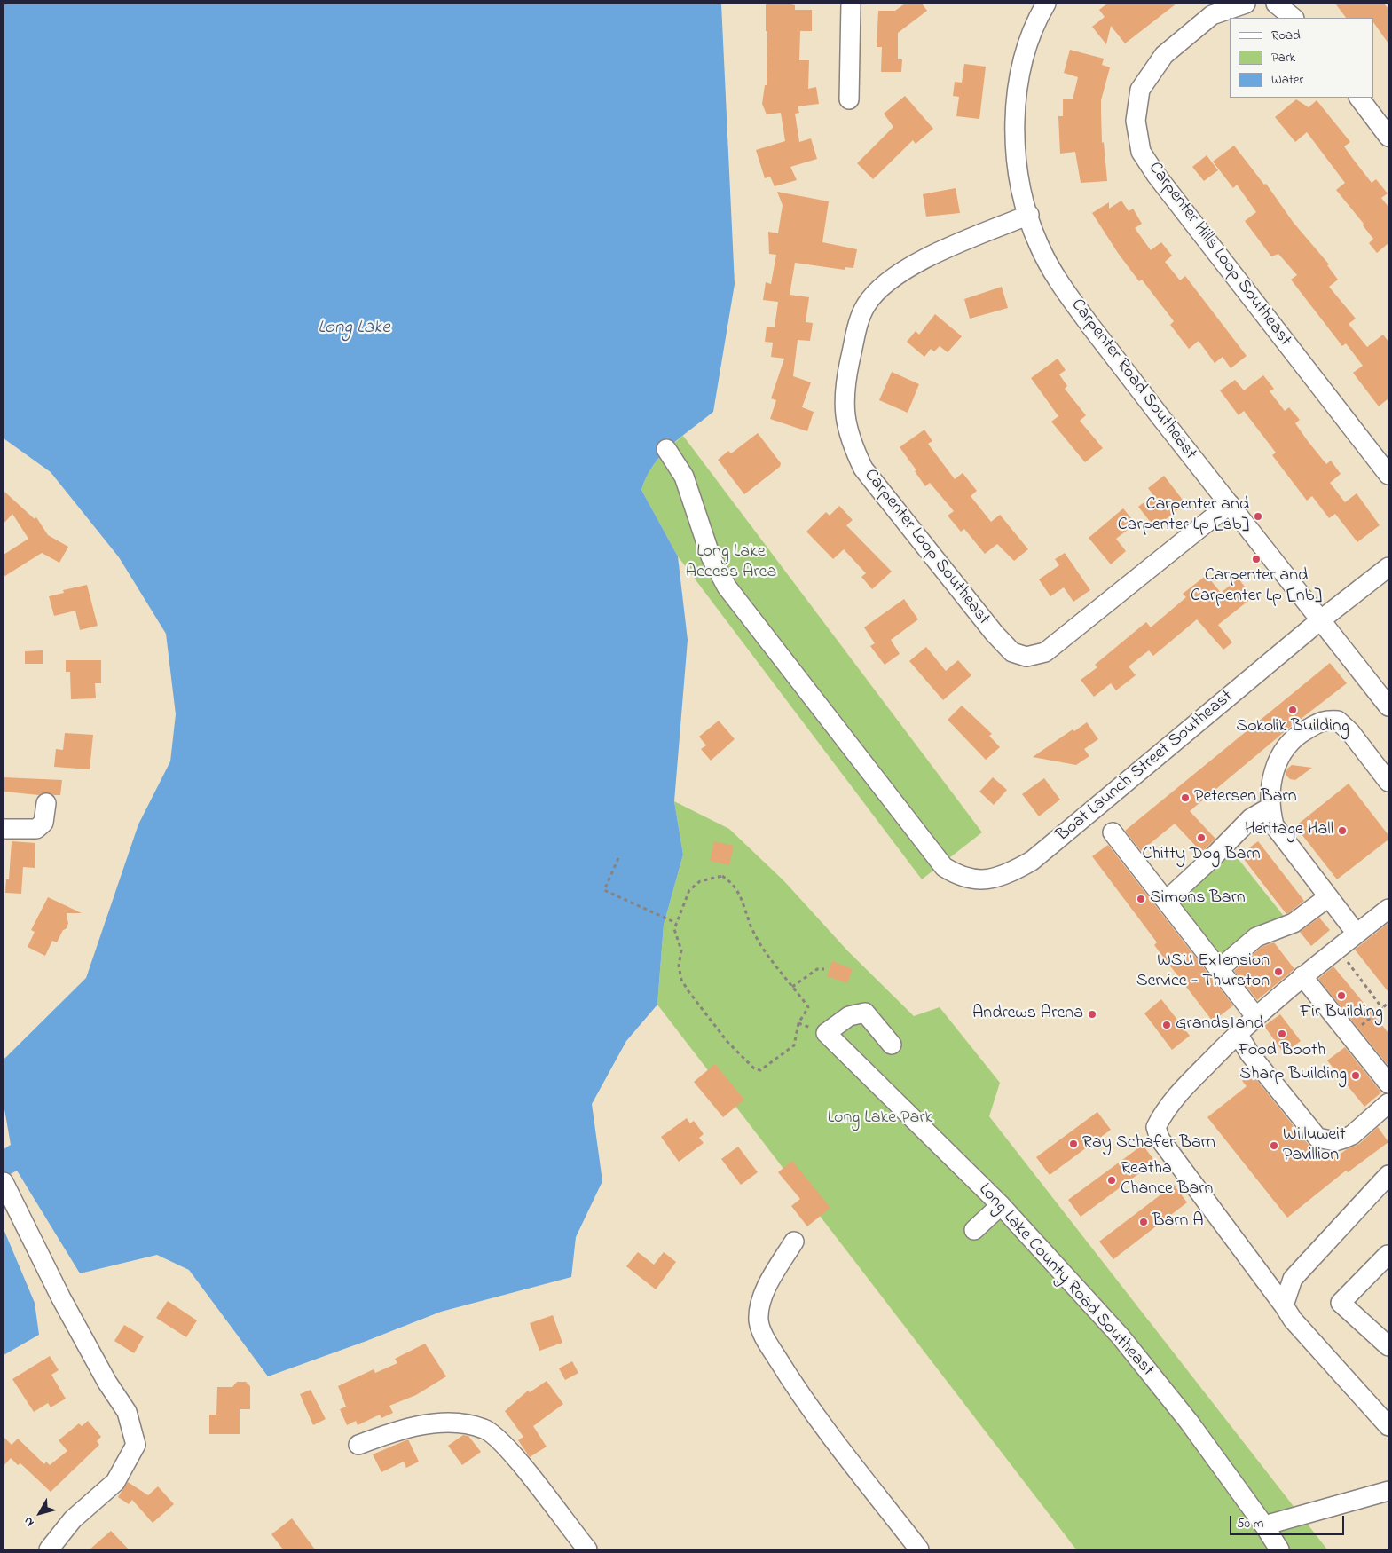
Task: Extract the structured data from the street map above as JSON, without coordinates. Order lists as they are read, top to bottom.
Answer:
{
  "streets": {
    "street": [
      "Carpenter Hills Loop Southeast",
      "Carpenter Road Southeast",
      "Carpenter Loop Southeast",
      "Boat Launch Street Southeast",
      "Long Lake County Road Southeast"
    ]
  },
  "crossings": [
    ["Carpenter Road Southeast", "Carpenter Loop Southeast"],
    ["Carpenter Road Southeast", "Boat Launch Street Southeast"]
  ],
  "water": ["Long Lake"],
  "parks": ["Long Lake Access Area", "Long Lake Park"],
  "places": [
    "Carpenter and Carpenter Lp [sb]",
    "Carpenter and Carpenter Lp [nb]",
    "Sokolik Building",
    "Petersen Barn",
    "Heritage Hall",
    "Chitty Dog Barn",
    "Simons Barn",
    "WSU Extension Service - Thurston",
    "Fir Building",
    "Andrews Arena",
    "Grandstand",
    "Food Booth",
    "Sharp Building",
    "Ray Schafer Barn",
    "Willuweit Pavillion",
    "Reatha Chance Barn",
    "Barn A"
  ],
  "legend": ["Road", "Park", "Water"],
  "scale_bar": "50 m",
  "north": "bottom left"
}
